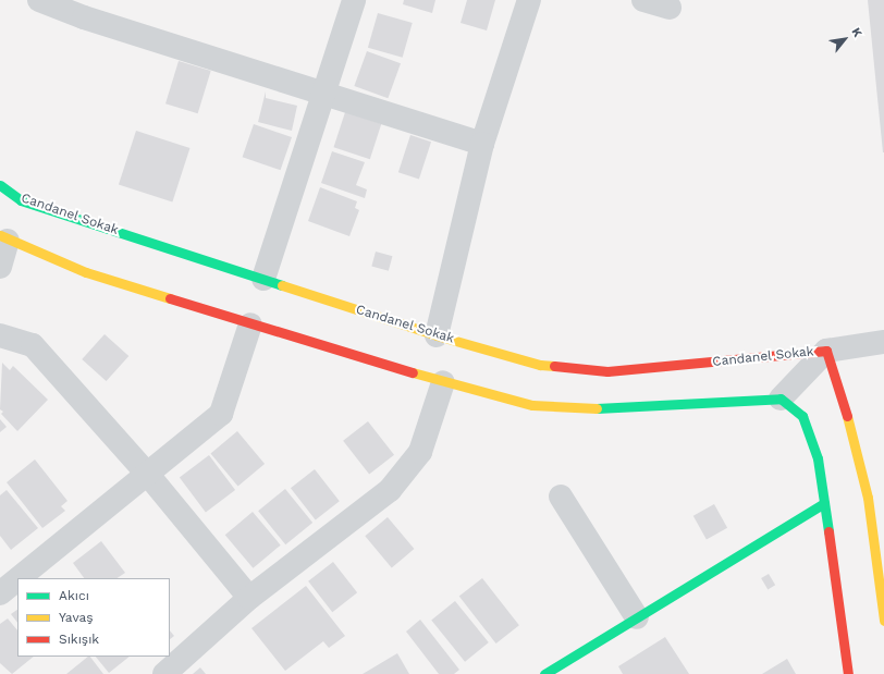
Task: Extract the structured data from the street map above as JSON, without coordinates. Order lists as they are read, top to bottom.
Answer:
{
  "streets": {
    "main road": ["Candanel Sokak"]
  },
  "legend": ["Akıcı", "Yavaş", "Sıkışık"],
  "north": "top right"
}
